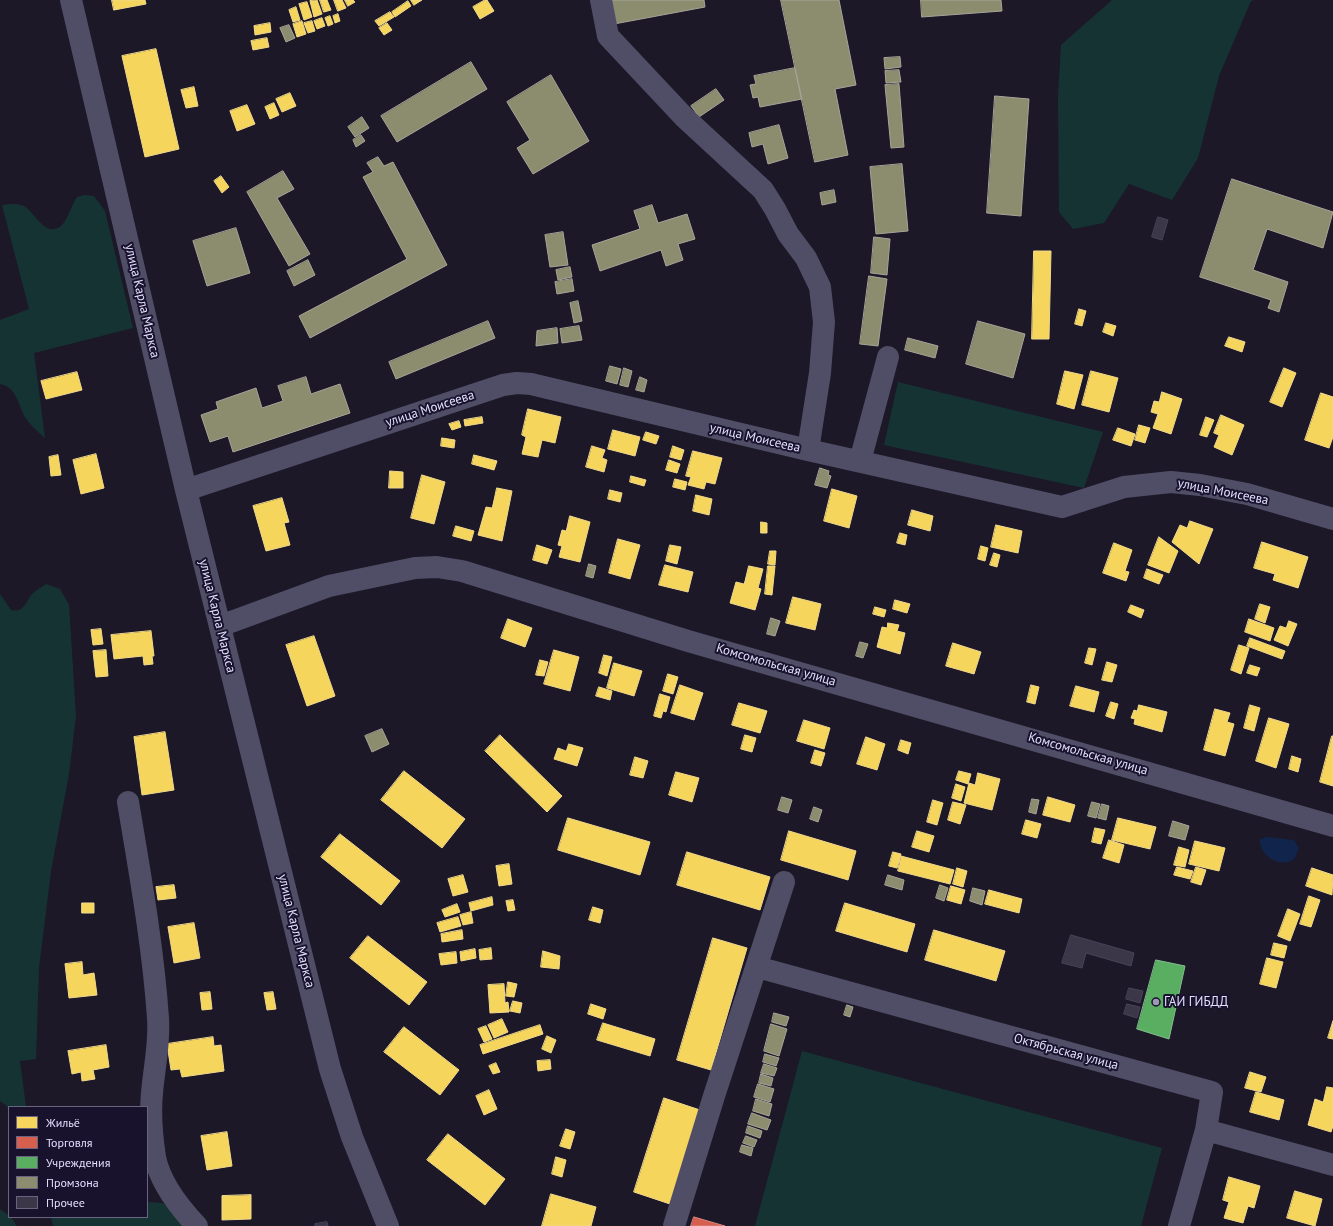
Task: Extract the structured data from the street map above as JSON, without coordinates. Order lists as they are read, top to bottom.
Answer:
{
  "streets": {
    "street": [
      "улица Карла Маркса",
      "улица Моисеева",
      "Комсомольская улица",
      "Октябрьская улица"
    ]
  },
  "crossings": [
    ["улица Карла Маркса", "улица Моисеева"],
    ["улица Карла Маркса", "Комсомольская улица"]
  ],
  "places": ["ГАИ ГИБДД"],
  "legend": [
    "Жильё",
    "Торговля",
    "Учреждения",
    "Промзона",
    "Прочее"
  ]
}
